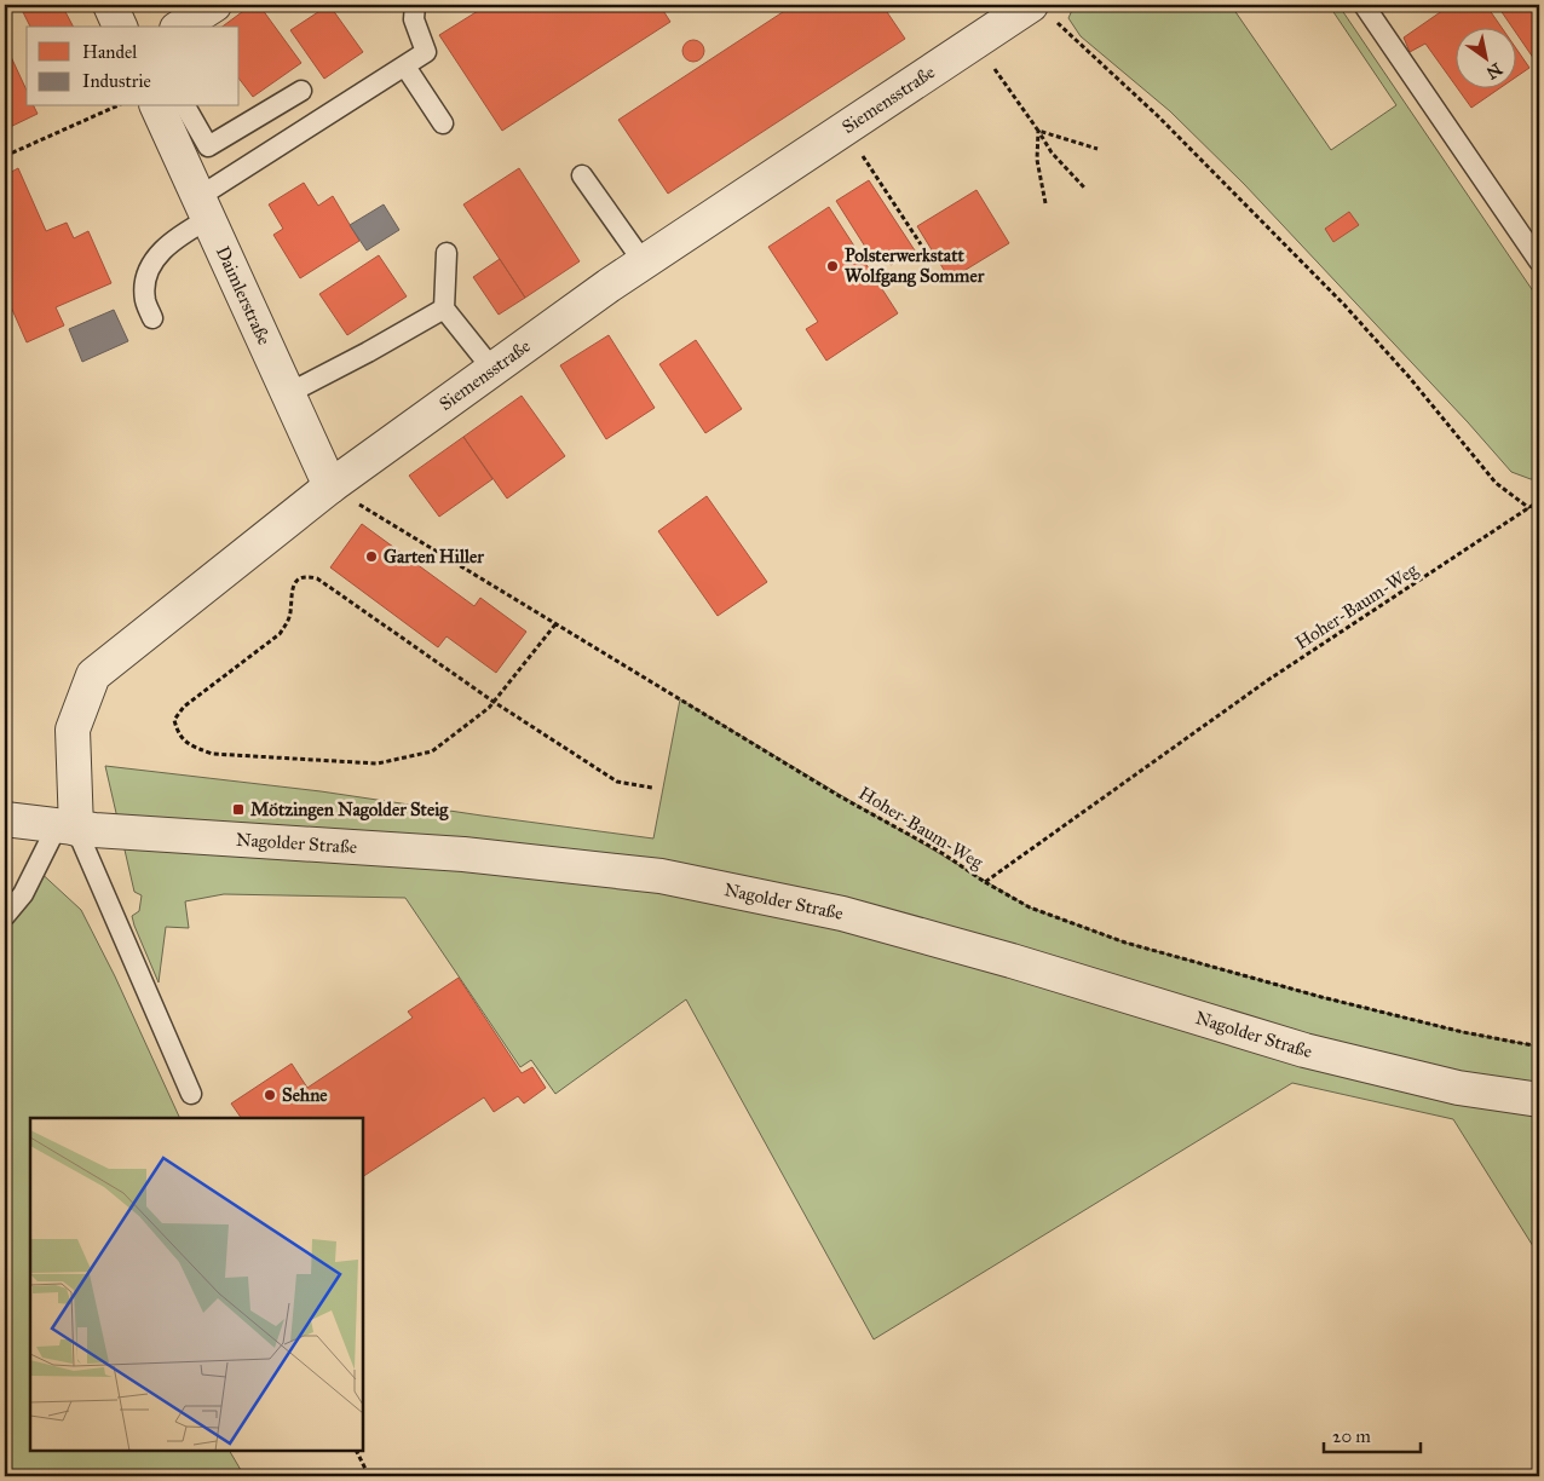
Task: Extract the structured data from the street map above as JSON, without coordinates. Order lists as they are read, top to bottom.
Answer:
{
  "streets": {
    "street": ["Siemensstraße", "Daimlerstraße", "Nagolder Straße"],
    "path": ["Hoher-Baum-Weg"]
  },
  "crossings": [
    ["Siemensstraße", "Daimlerstraße"],
    ["Siemensstraße", "Hoher-Baum-Weg"],
    ["Siemensstraße", "Nagolder Straße"],
    ["Daimlerstraße", "Hoher-Baum-Weg"]
  ],
  "places": {
    "other": ["Polsterwerkstatt Wolfgang Sommer", "Garten Hiller", "Sehne"],
    "transit": ["Mötzingen Nagolder Steig"]
  },
  "legend": ["Handel", "Industrie"],
  "scale_bar": "20 m",
  "north": "bottom right"
}
